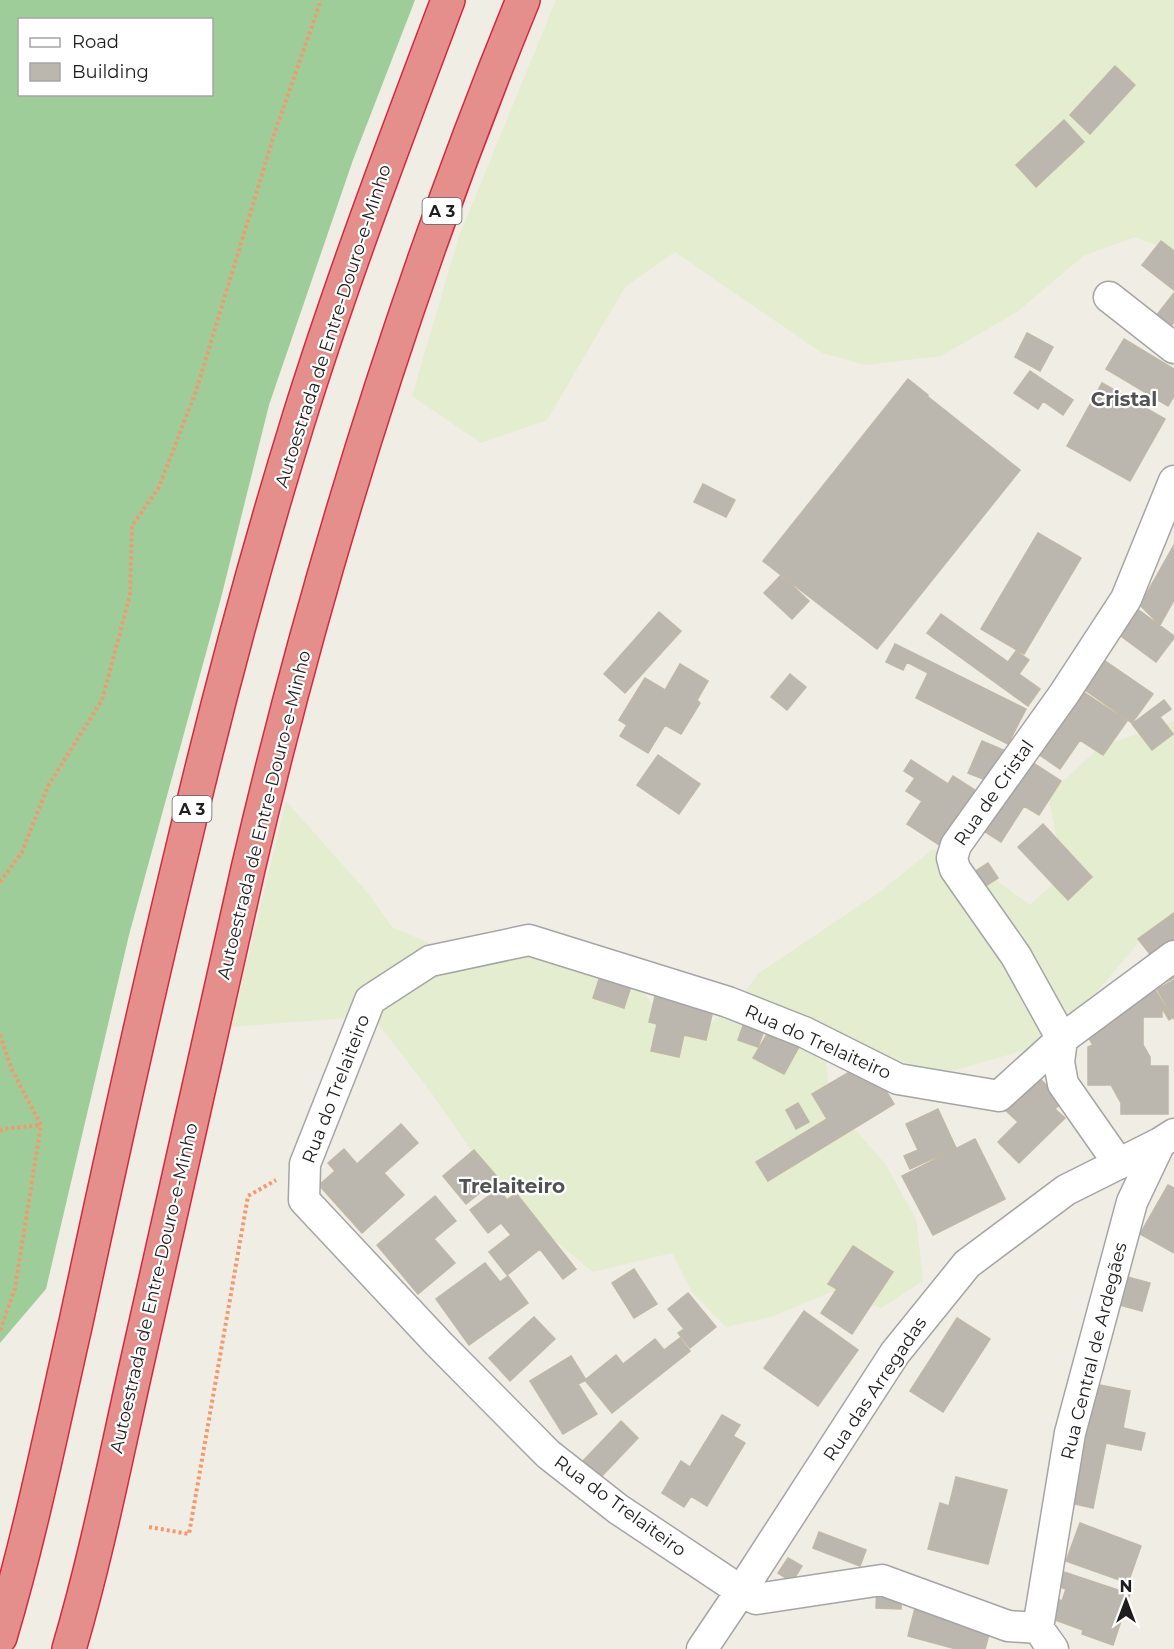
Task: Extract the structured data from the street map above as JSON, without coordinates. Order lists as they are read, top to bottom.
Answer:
{
  "streets": {
    "highway": ["A 3", "Autoestrada de Entre-Douro-e-Minho"],
    "street": [
      "Rua de Cristal",
      "Rua do Trelaiteiro",
      "Rua Central de Ardegães",
      "Rua das Arregadas"
    ]
  },
  "crossings": [
    ["Rua de Cristal", "Rua do Trelaiteiro"],
    ["Rua do Trelaiteiro", "Rua das Arregadas"],
    ["Rua Central de Ardegães", "Rua das Arregadas"]
  ],
  "districts": ["Cristal", "Trelaiteiro"],
  "legend": ["Road", "Building"],
  "north": "top"
}
